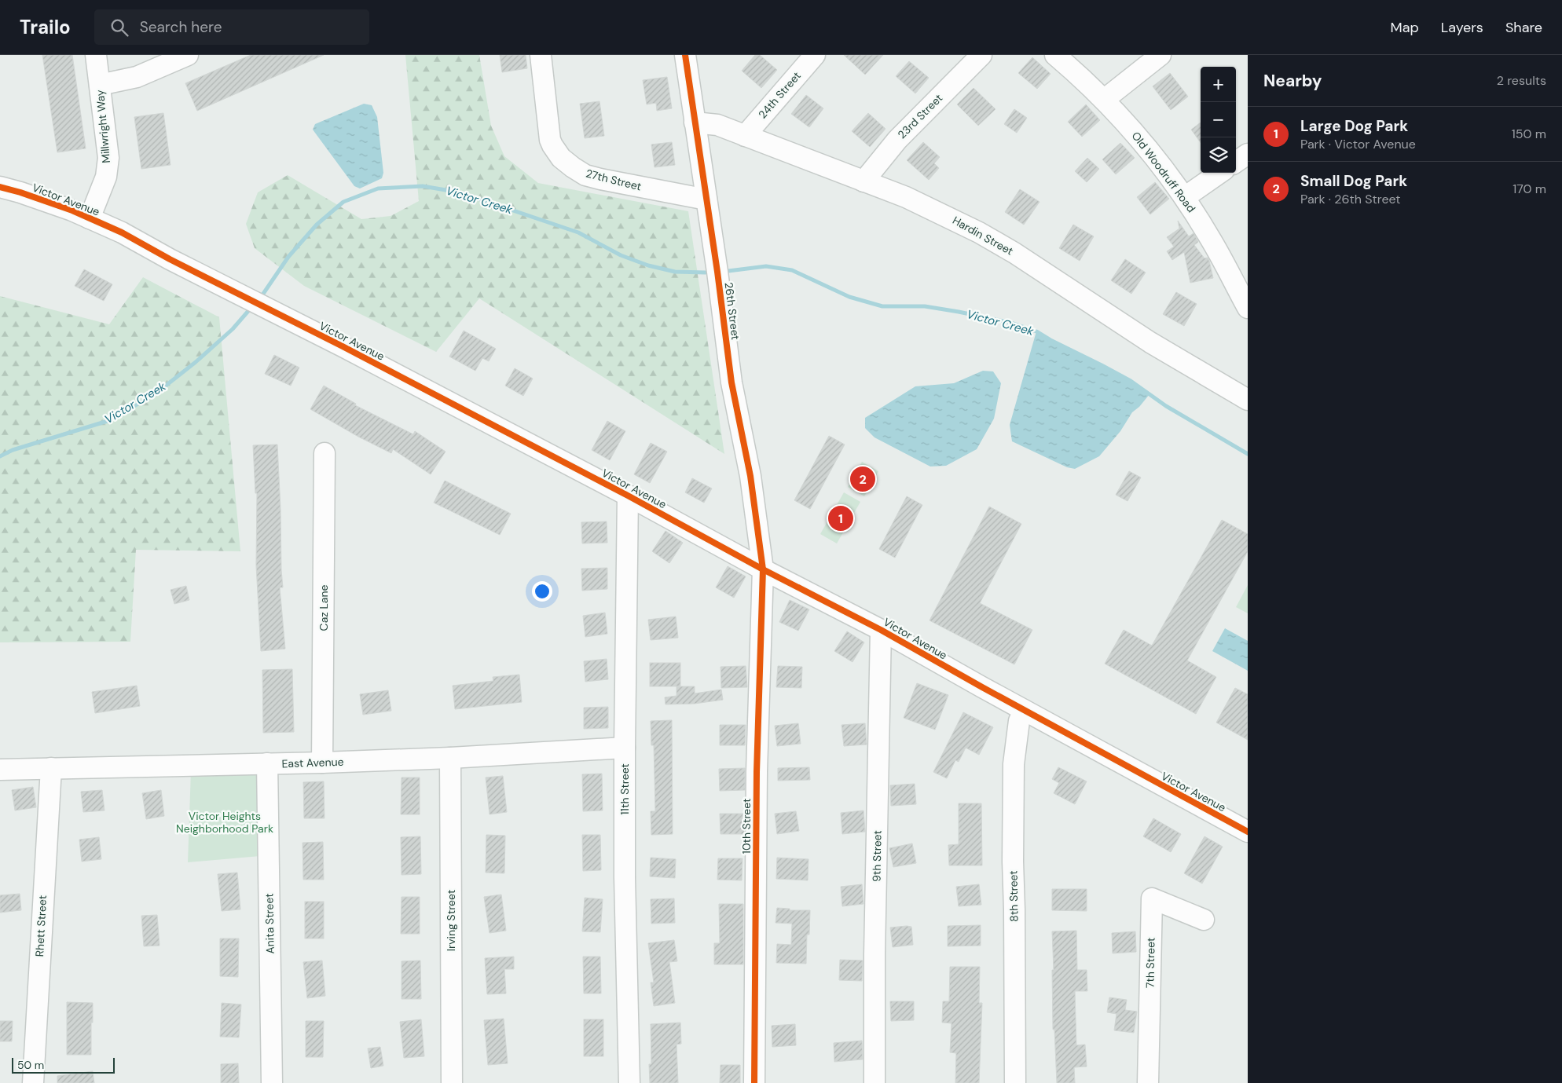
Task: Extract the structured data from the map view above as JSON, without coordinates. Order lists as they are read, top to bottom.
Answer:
{
  "streets": {
    "street": [
      "24th Street",
      "23rd Street",
      "Millwright Way",
      "Old Woodruff Road",
      "27th Street",
      "Victor Avenue",
      "Hardin Street",
      "26th Street",
      "Caz Lane",
      "East Avenue",
      "11th Street",
      "10th Street",
      "9th Street",
      "8th Street",
      "Irving Street",
      "Anita Street",
      "Rhett Street",
      "7th Street"
    ]
  },
  "crossings": [
    ["24th Street", "Hardin Street"],
    ["23rd Street", "Hardin Street"],
    ["Millwright Way", "Victor Avenue"],
    ["27th Street", "26th Street"],
    ["Victor Avenue", "26th Street"],
    ["Victor Avenue", "11th Street"],
    ["Victor Avenue", "10th Street"],
    ["Victor Avenue", "9th Street"],
    ["Victor Avenue", "8th Street"],
    ["Hardin Street", "26th Street"],
    ["26th Street", "10th Street"],
    ["Caz Lane", "East Avenue"],
    ["East Avenue", "11th Street"],
    ["East Avenue", "Irving Street"],
    ["East Avenue", "Anita Street"],
    ["East Avenue", "Rhett Street"]
  ],
  "water": ["Victor Creek"],
  "parks": ["Victor Heights Neighborhood Park"],
  "scale_bar": "50 m",
  "page": {
    "header": "Trailo",
    "search": "Search here",
    "nav": ["Map", "Layers", "Share"],
    "heading": ["Nearby", "2 results"],
    "map_buttons": ["+", "−"],
    "list": [
      {
        "mark": "1",
        "name": "Large Dog Park",
        "note": "Park · Victor Avenue",
        "value": "150 m"
      },
      {
        "mark": "2",
        "name": "Small Dog Park",
        "note": "Park · 26th Street",
        "value": "170 m"
      }
    ],
    "pins": ["2", "1"],
    "scale": "50 m"
  }
}
